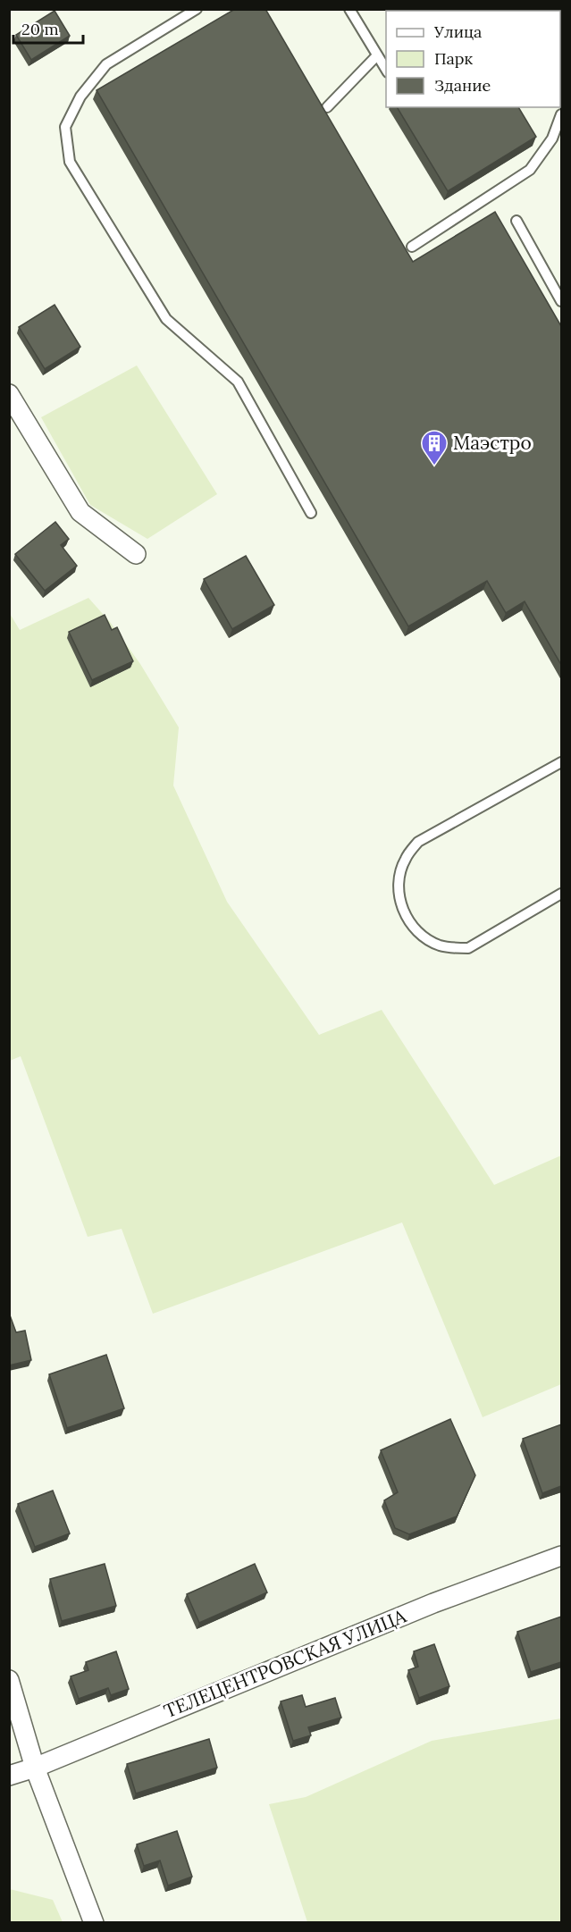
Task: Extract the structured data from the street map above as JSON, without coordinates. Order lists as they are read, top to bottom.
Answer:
{
  "streets": {
    "street": ["ТЕЛЕЦЕНТРОВСКАЯ УЛИЦА"]
  },
  "places": {
    "building": ["Маэстро"]
  },
  "legend": ["Улица", "Парк", "Здание"],
  "scale_bar": "20 m"
}
